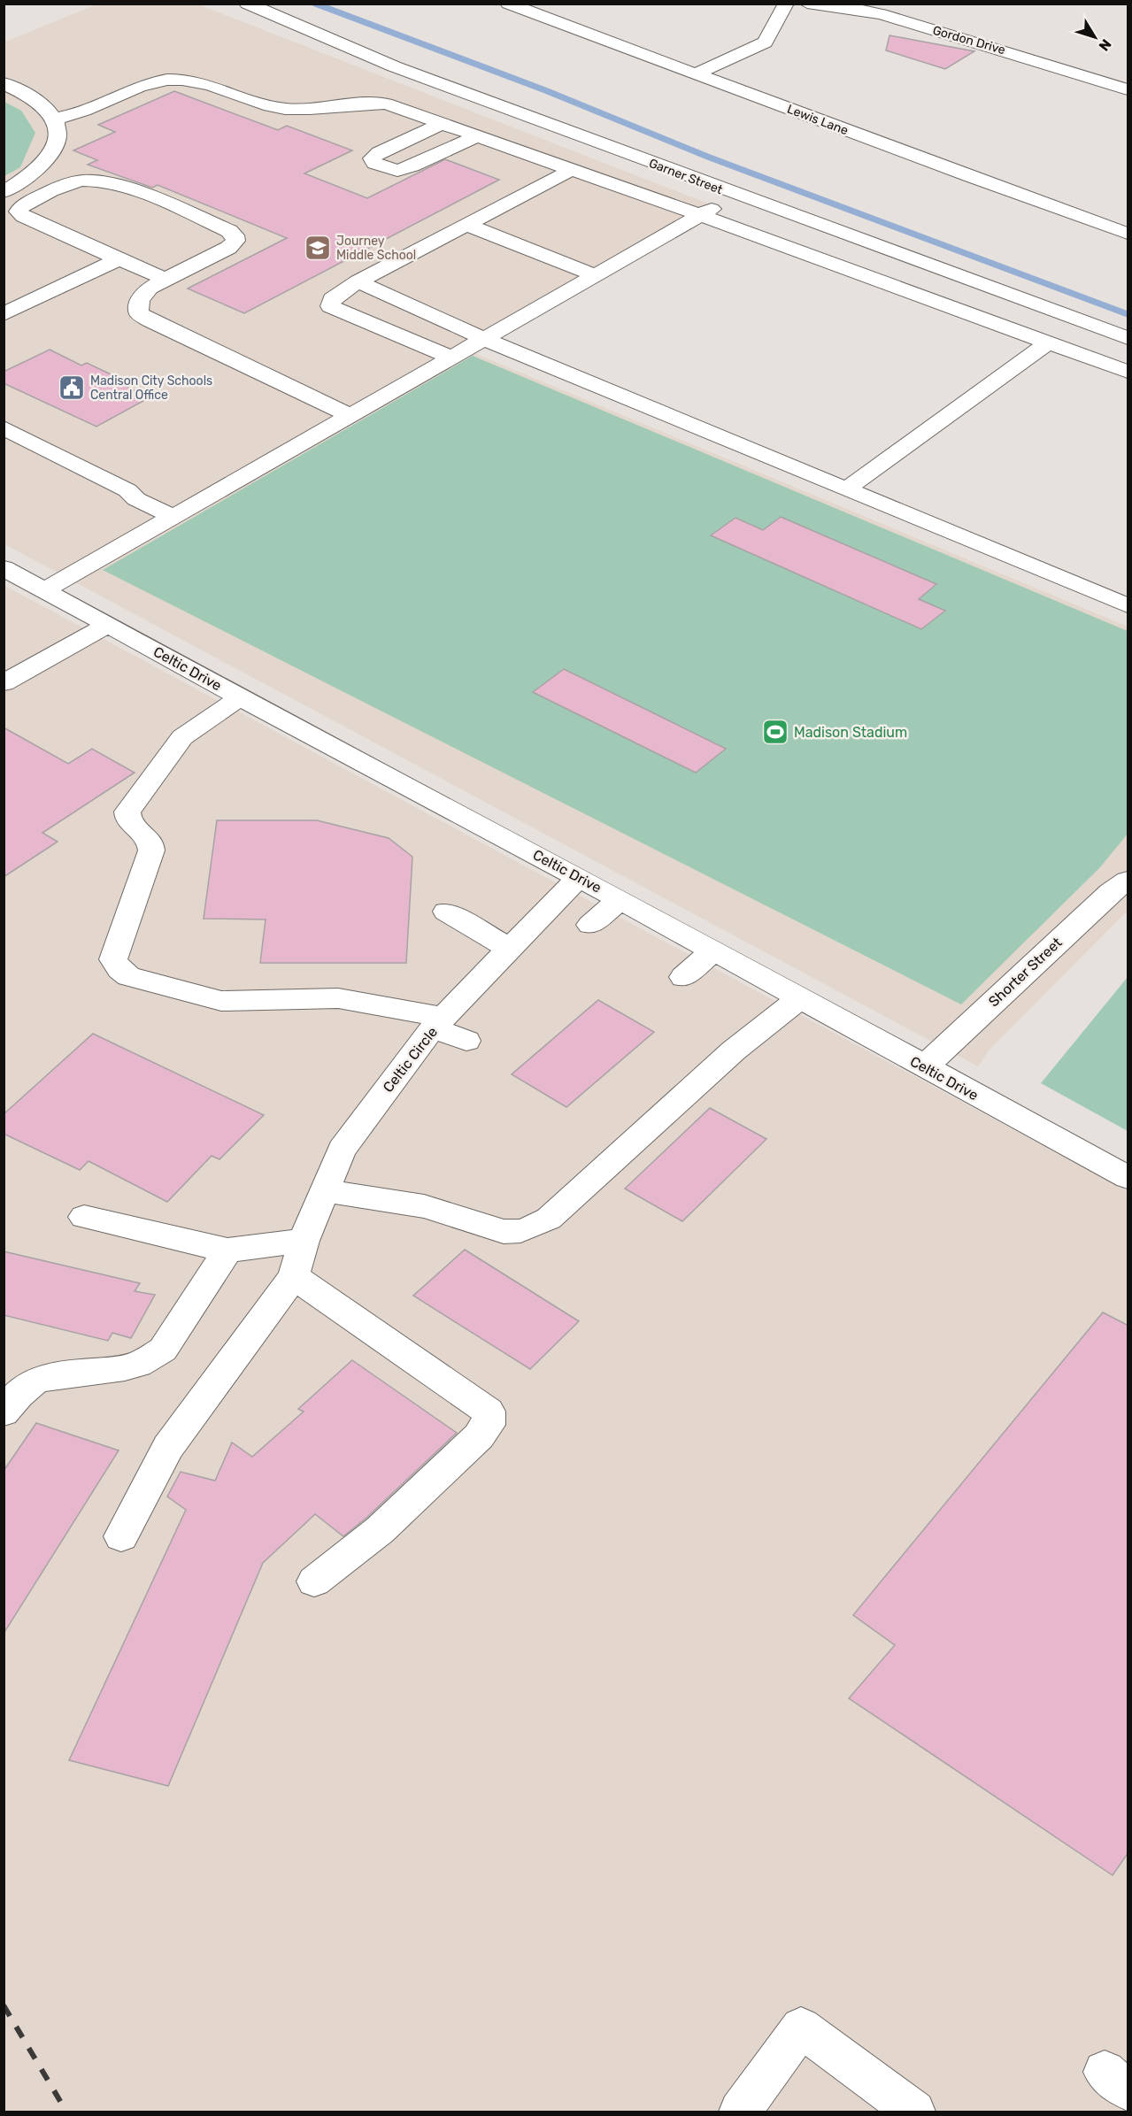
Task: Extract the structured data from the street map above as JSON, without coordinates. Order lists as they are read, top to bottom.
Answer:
{
  "streets": {
    "street": [
      "Gordon Drive",
      "Lewis Lane",
      "Garner Street",
      "Celtic Drive",
      "Shorter Street",
      "Celtic Circle"
    ]
  },
  "crossings": [
    ["Celtic Drive", "Shorter Street"],
    ["Celtic Drive", "Celtic Circle"]
  ],
  "places": {
    "school or university": ["Journey Middle School"],
    "public building": ["Madison City Schools Central Office"],
    "sports": ["Madison Stadium"]
  },
  "north": "bottom right"
}
